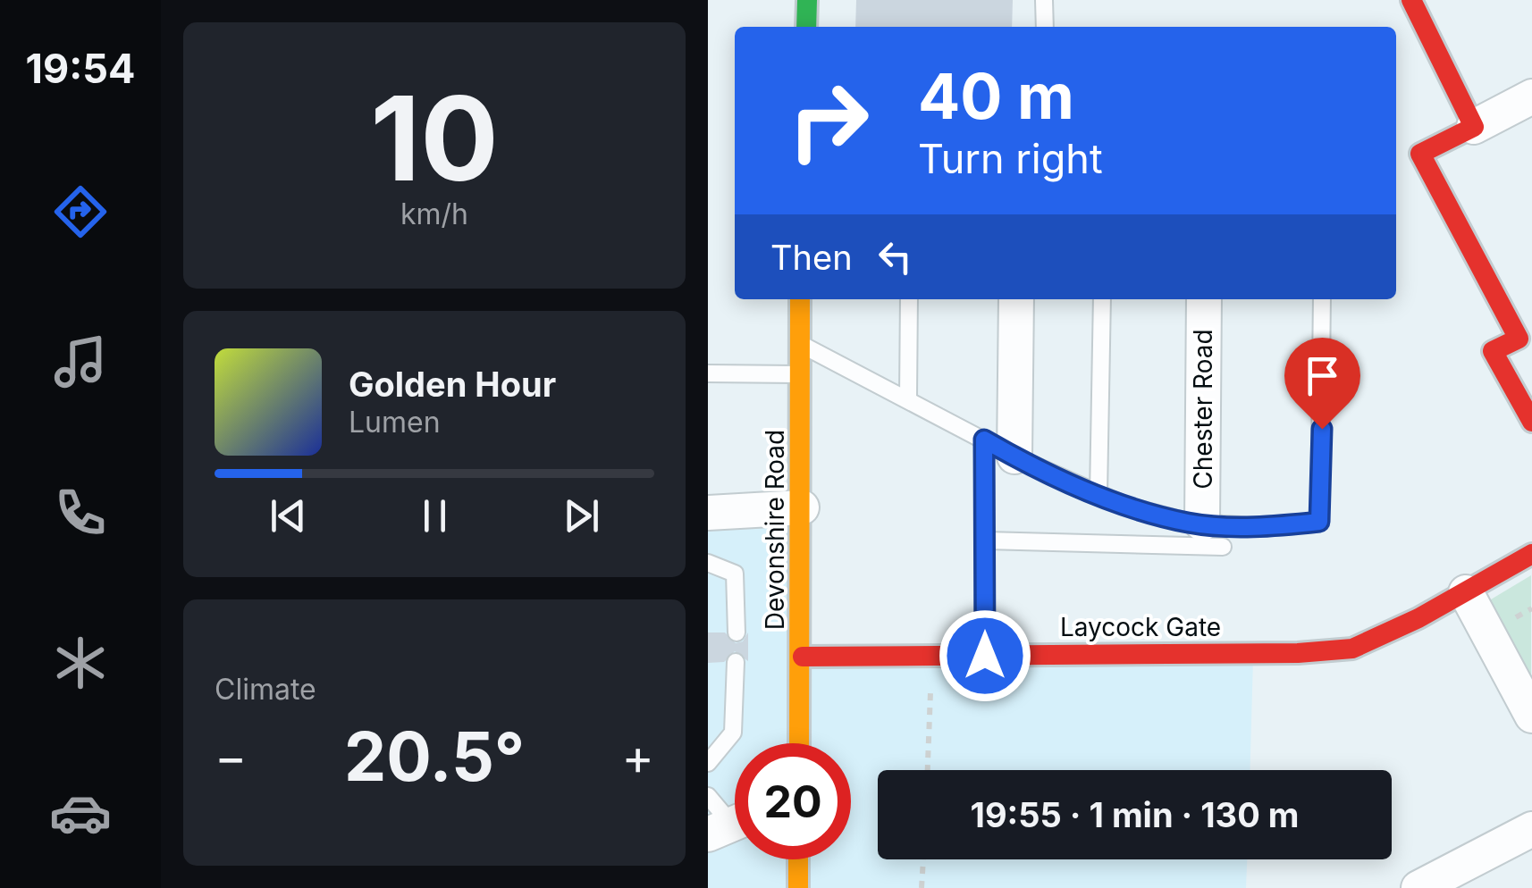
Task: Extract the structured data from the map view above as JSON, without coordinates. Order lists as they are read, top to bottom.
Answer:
{
  "streets": {
    "street": ["Chester Road", "Devonshire Road", "Laycock Gate"]
  },
  "crossings": [
    ["Devonshire Road", "Laycock Gate"]
  ],
  "page": {
    "tabs": "19:54",
    "tile": [
      ["10", "km/h"],
      "Climate"
    ],
    "turn": ["40 m", "Turn right"],
    "then": "Then",
    "song": ["Golden Hour", "Lumen"],
    "heat": ["−", "20.5°", "+"],
    "limit": "20",
    "trip": "19:55 · 1 min · 130 m"
  }
}
